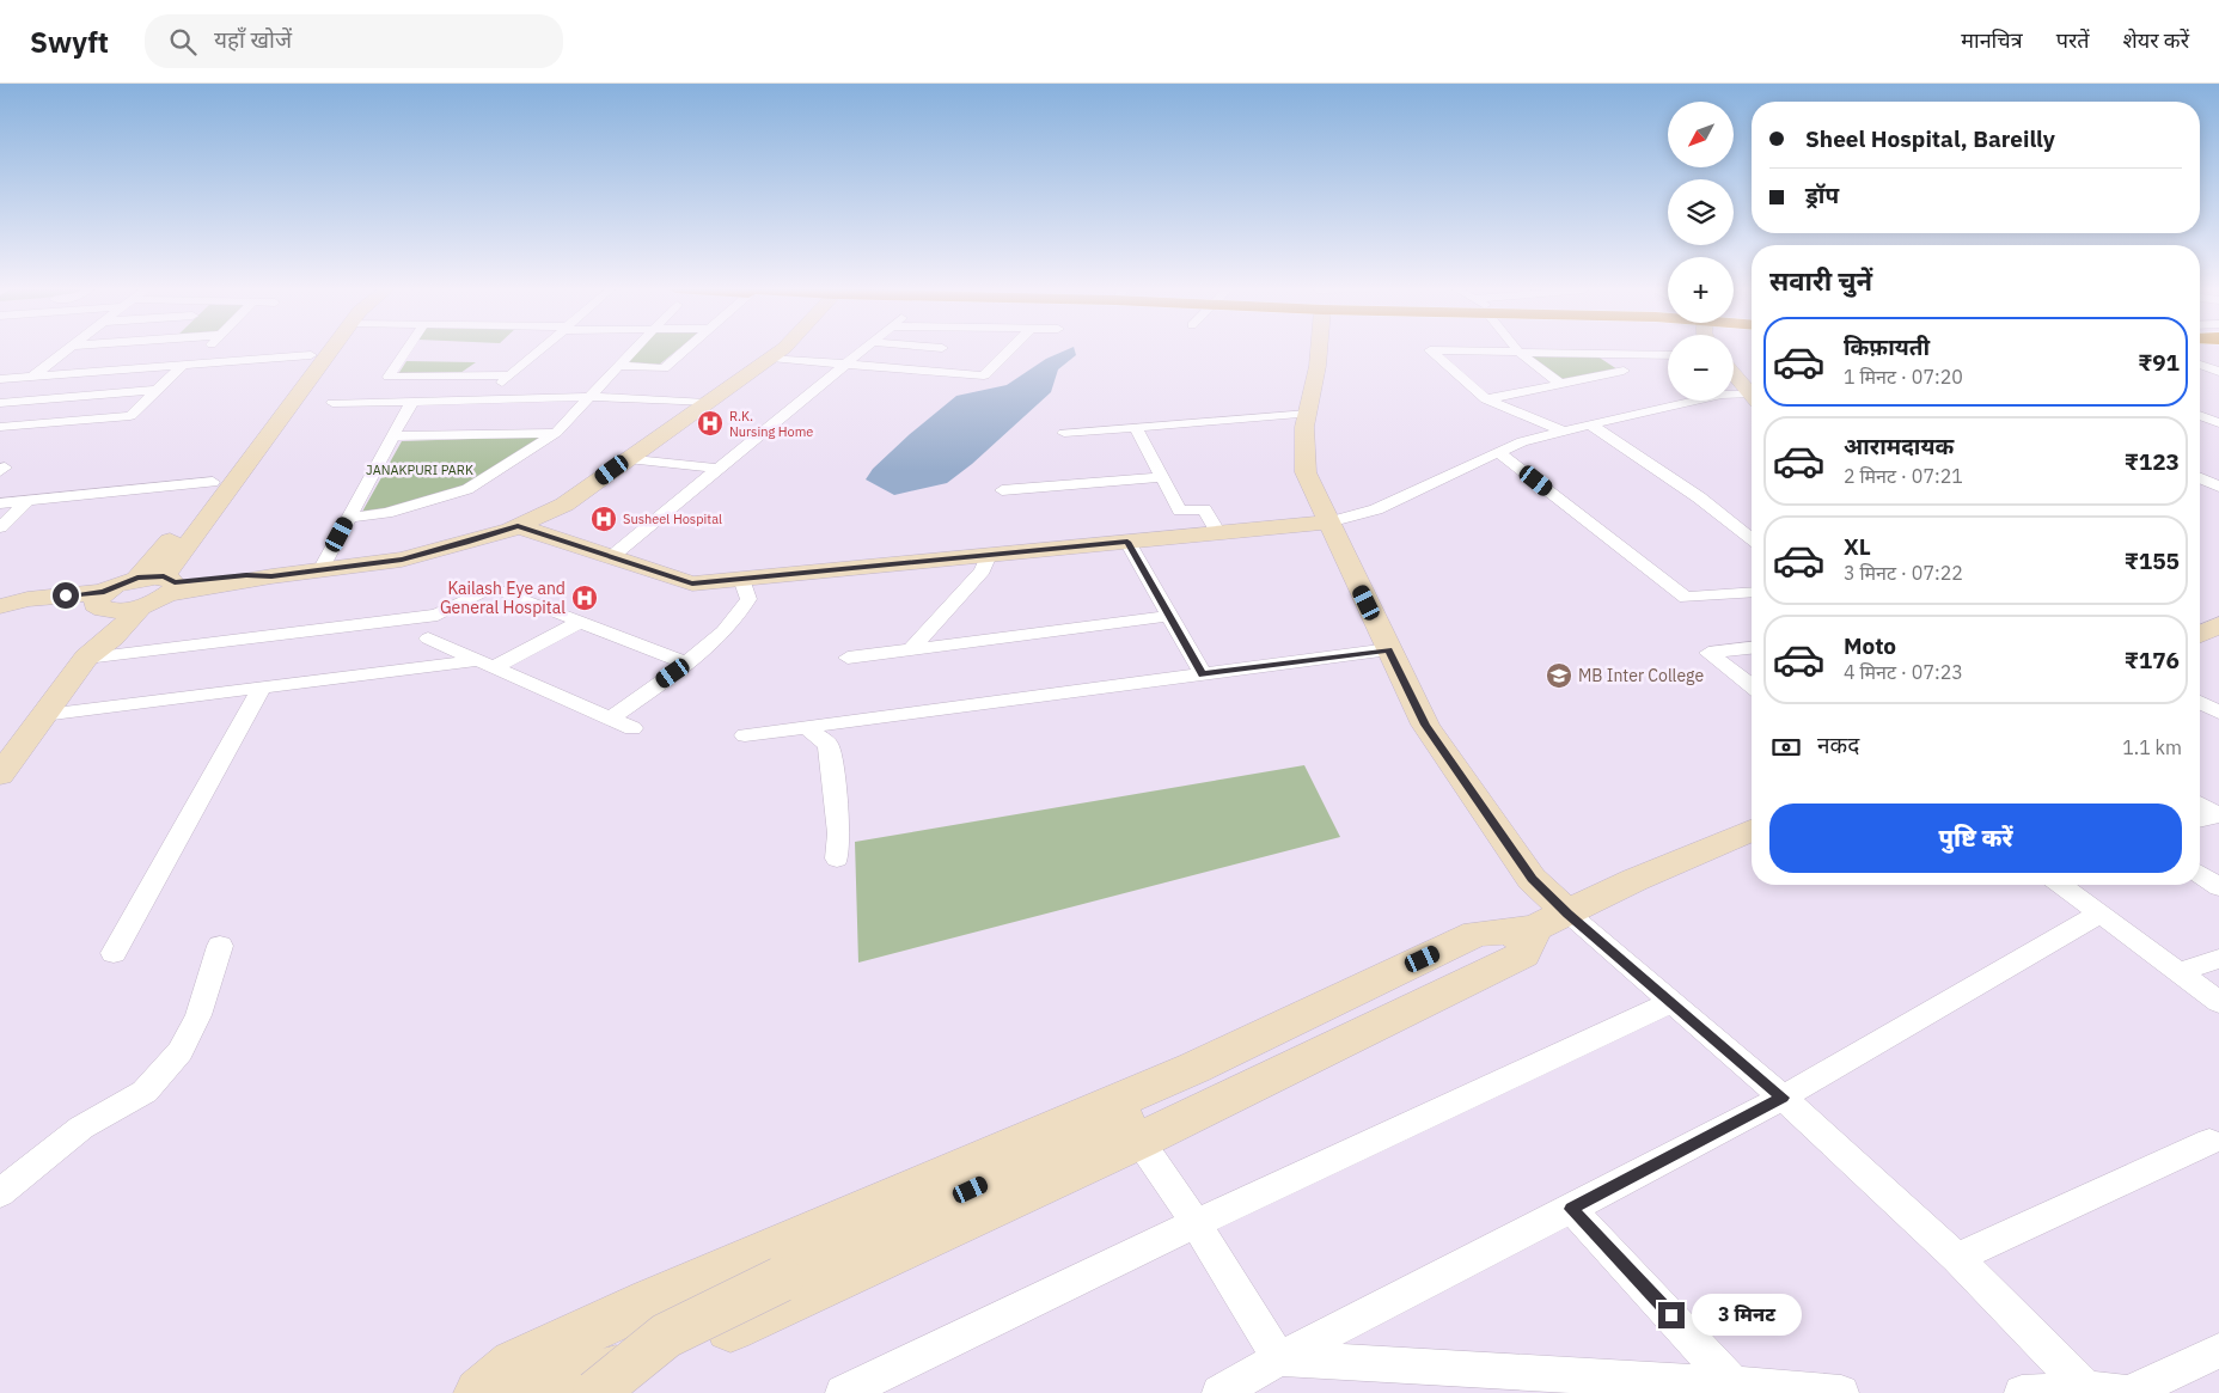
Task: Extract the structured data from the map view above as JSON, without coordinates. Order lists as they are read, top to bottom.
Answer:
{
  "parks": ["JANAKPURI PARK"],
  "places": {
    "hospital": ["R.K. Nursing Home", "Susheel Hospital", "Kailash Eye and General Hospital"],
    "school or university": ["MB Inter College"]
  },
  "north": "bottom left",
  "page": {
    "header": "Swyft",
    "search": "यहाँ खोजें",
    "nav": ["मानचित्र", "परतें", "शेयर करें"],
    "map_buttons": ["+", "−"],
    "banner": ["Sheel Hospital, Bareilly", "ड्रॉप"],
    "heading": "सवारी चुनें",
    "list": [
      {
        "name": "किफ़ायती",
        "note": "1 मिनट · 07:20",
        "value": "₹91"
      },
      {
        "name": "आरामदायक",
        "note": "2 मिनट · 07:21",
        "value": "₹123"
      },
      {
        "name": "XL",
        "note": "3 मिनट · 07:22",
        "value": "₹155"
      },
      {
        "name": "Moto",
        "note": "4 मिनट · 07:23",
        "value": "₹176"
      }
    ],
    "pay": ["नकद", "1.1 km"],
    "buttons": "पुष्टि करें",
    "bubble": "3 मिनट"
  }
}
